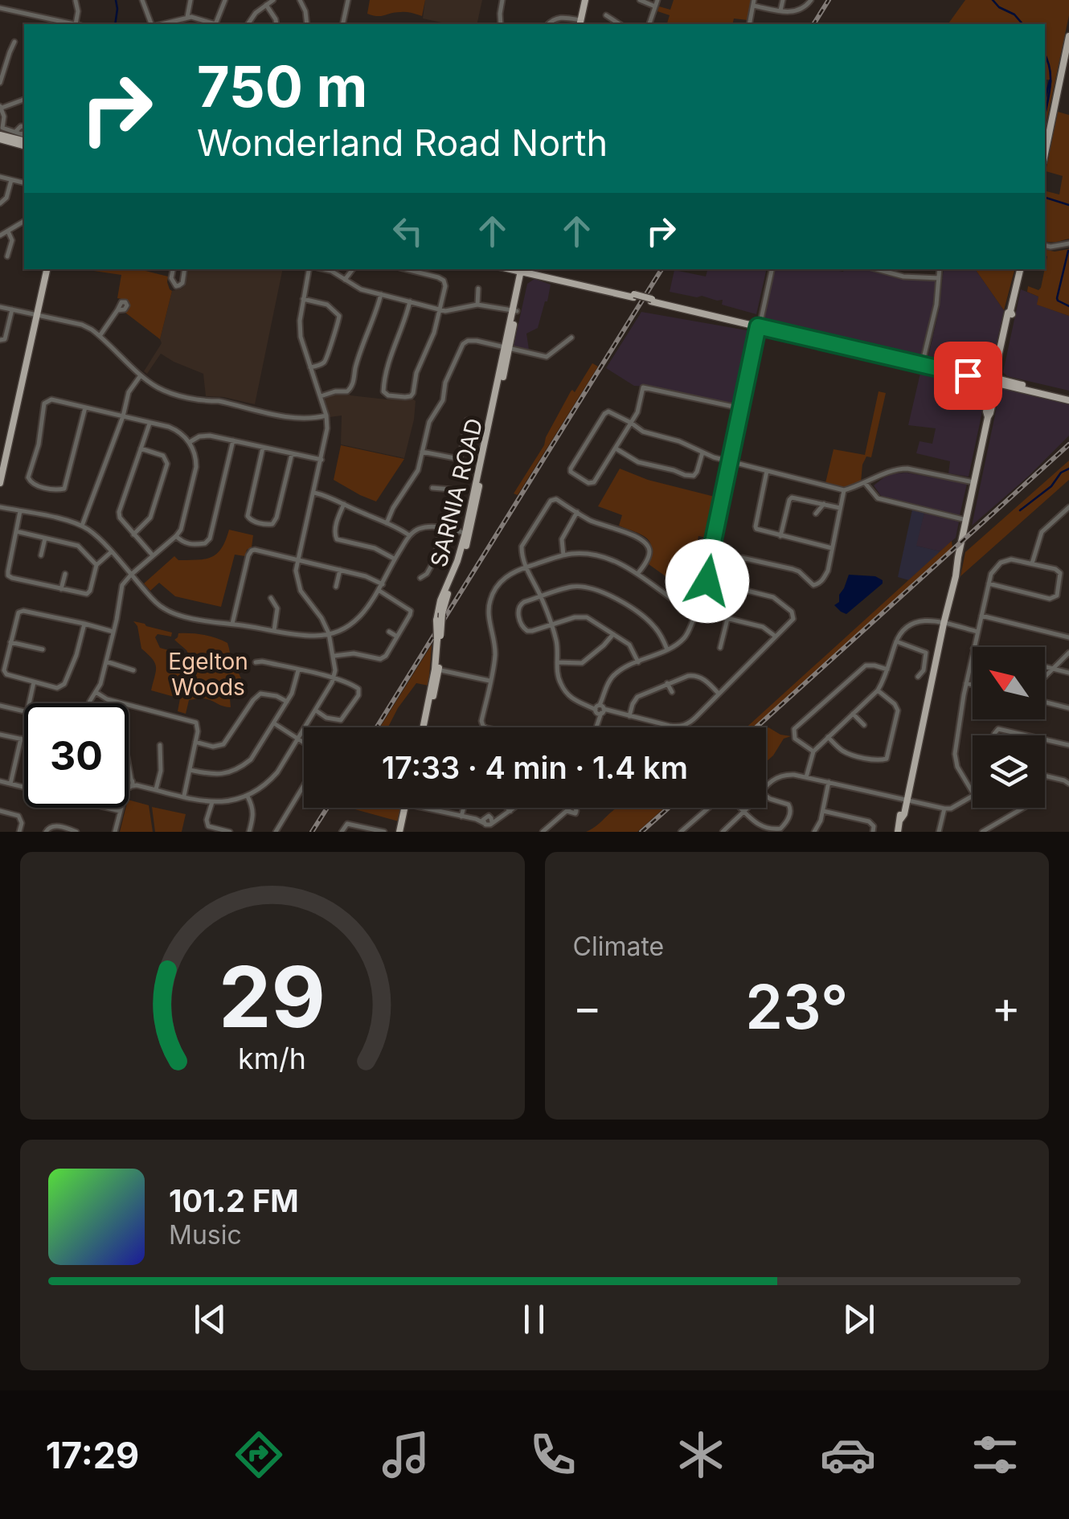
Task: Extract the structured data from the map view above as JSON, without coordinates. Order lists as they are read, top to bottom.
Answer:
{
  "streets": {
    "main road": ["SARNIA ROAD"]
  },
  "parks": ["Egelton Woods"],
  "north": "top left",
  "page": {
    "turn": ["750 m", "Wonderland Road North"],
    "limit": "30",
    "trip": "17:33 · 4 min · 1.4 km",
    "tile": "Climate",
    "heat": ["−", "23°", "+"],
    "song": ["101.2 FM", "Music"],
    "tabs": "17:29",
    "gauge": ["29", "km/h"]
  }
}
